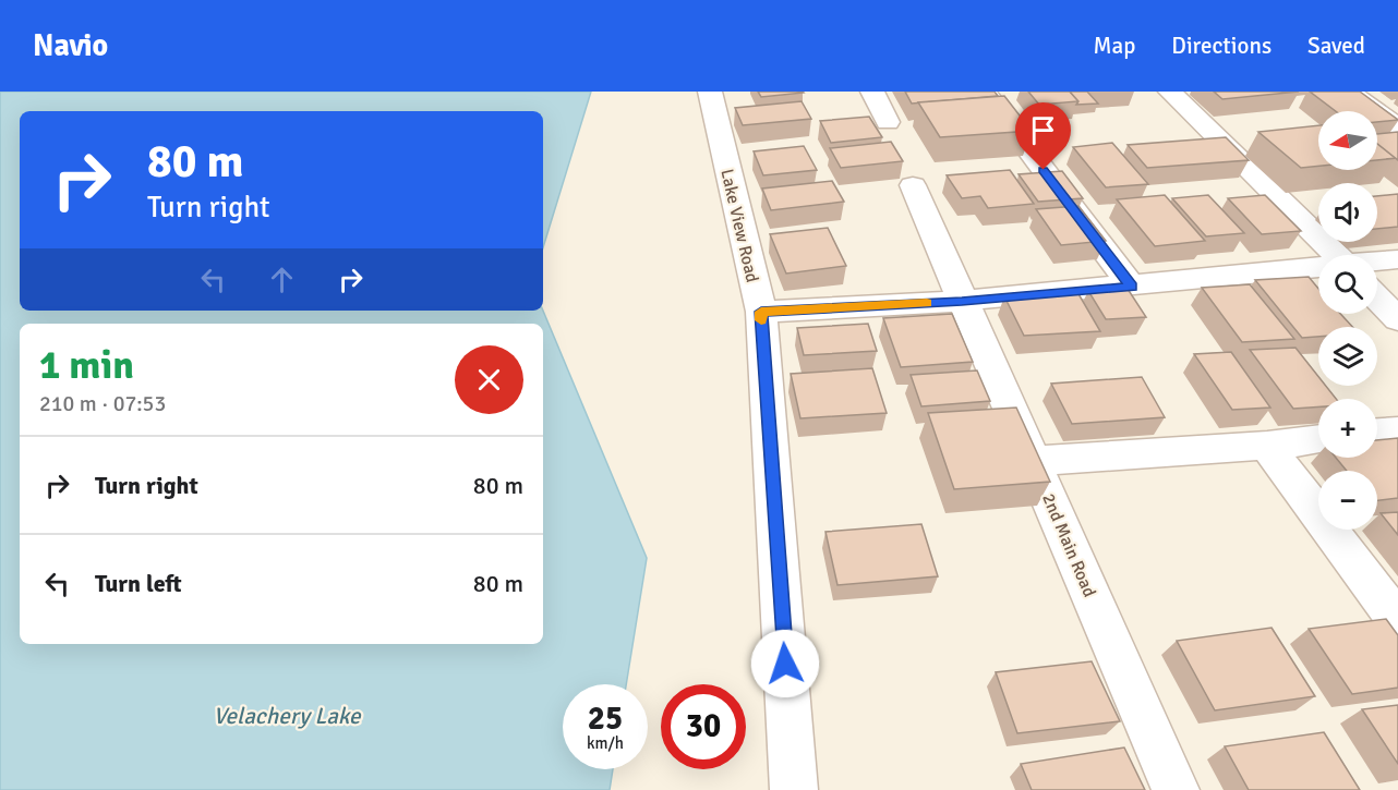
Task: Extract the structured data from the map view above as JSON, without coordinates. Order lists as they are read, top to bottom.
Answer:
{
  "streets": {
    "street": ["Lake View Road", "2nd Main Road"]
  },
  "water": ["Velachery Lake"],
  "north": "left",
  "page": {
    "header": "Navio",
    "nav": ["Map", "Directions", "Saved"],
    "map_buttons": ["+", "−"],
    "turn": ["80 m", "Turn right"],
    "heading": ["1 min", "210 m · 07:53"],
    "list": [
      {
        "name": "Turn right",
        "value": "80 m"
      },
      {
        "name": "Turn left",
        "value": "80 m"
      }
    ],
    "speed": "25 km/h",
    "limit": "30"
  }
}
